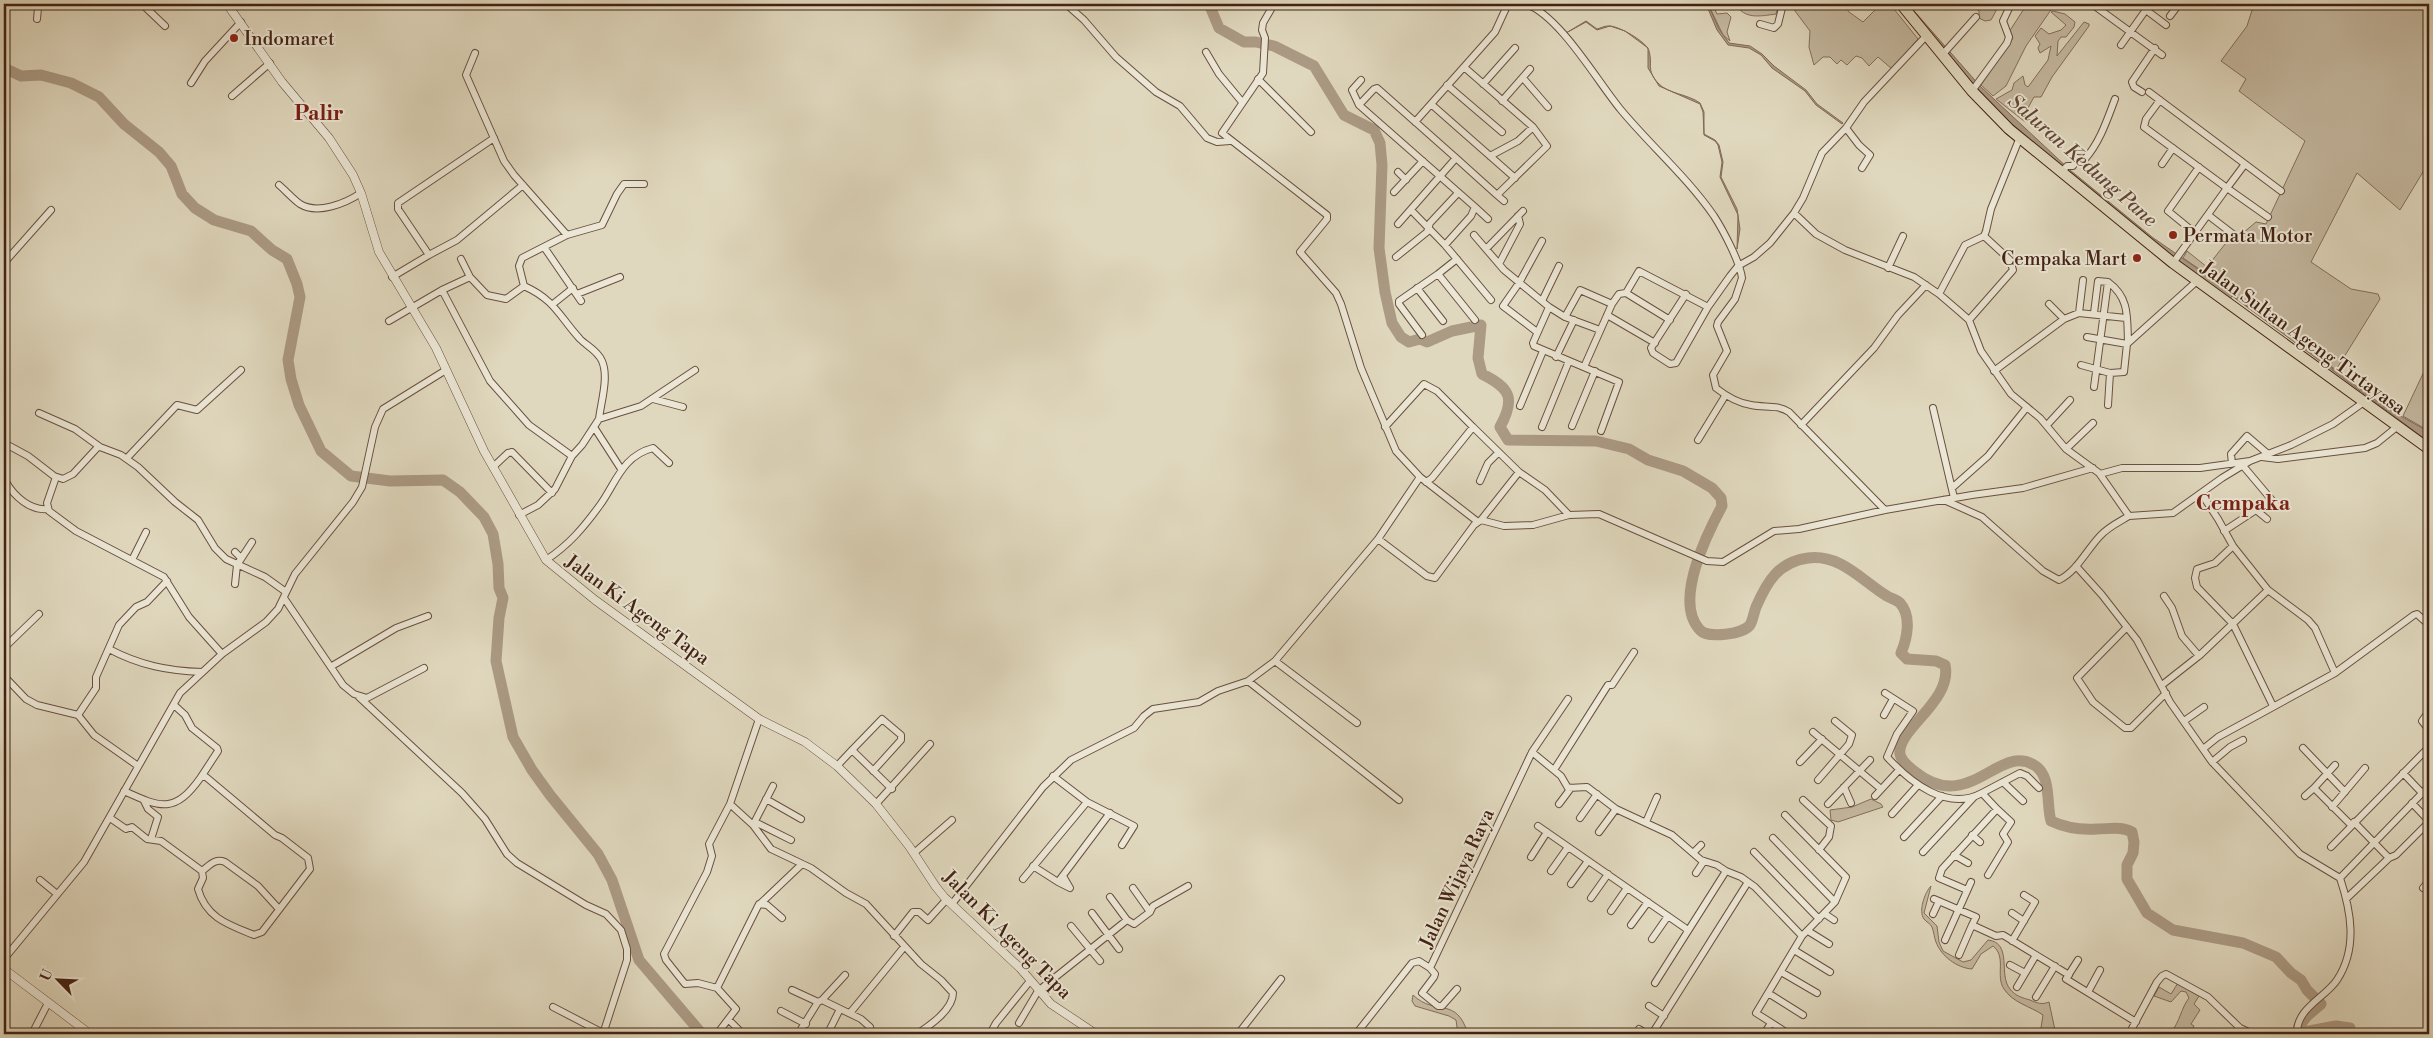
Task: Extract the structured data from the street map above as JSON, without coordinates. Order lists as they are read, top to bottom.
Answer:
{
  "streets": {
    "main road": ["Jalan Sultan Ageng Tirtayasa"],
    "street": ["Jalan Ki Ageng Tapa", "Jalan Wijaya Raya"]
  },
  "districts": ["Palir", "Cempaka"],
  "water": ["Saluran Kedung Pane"],
  "places": ["Indomaret", "Permata Motor", "Cempaka Mart"],
  "north": "top left"
}
